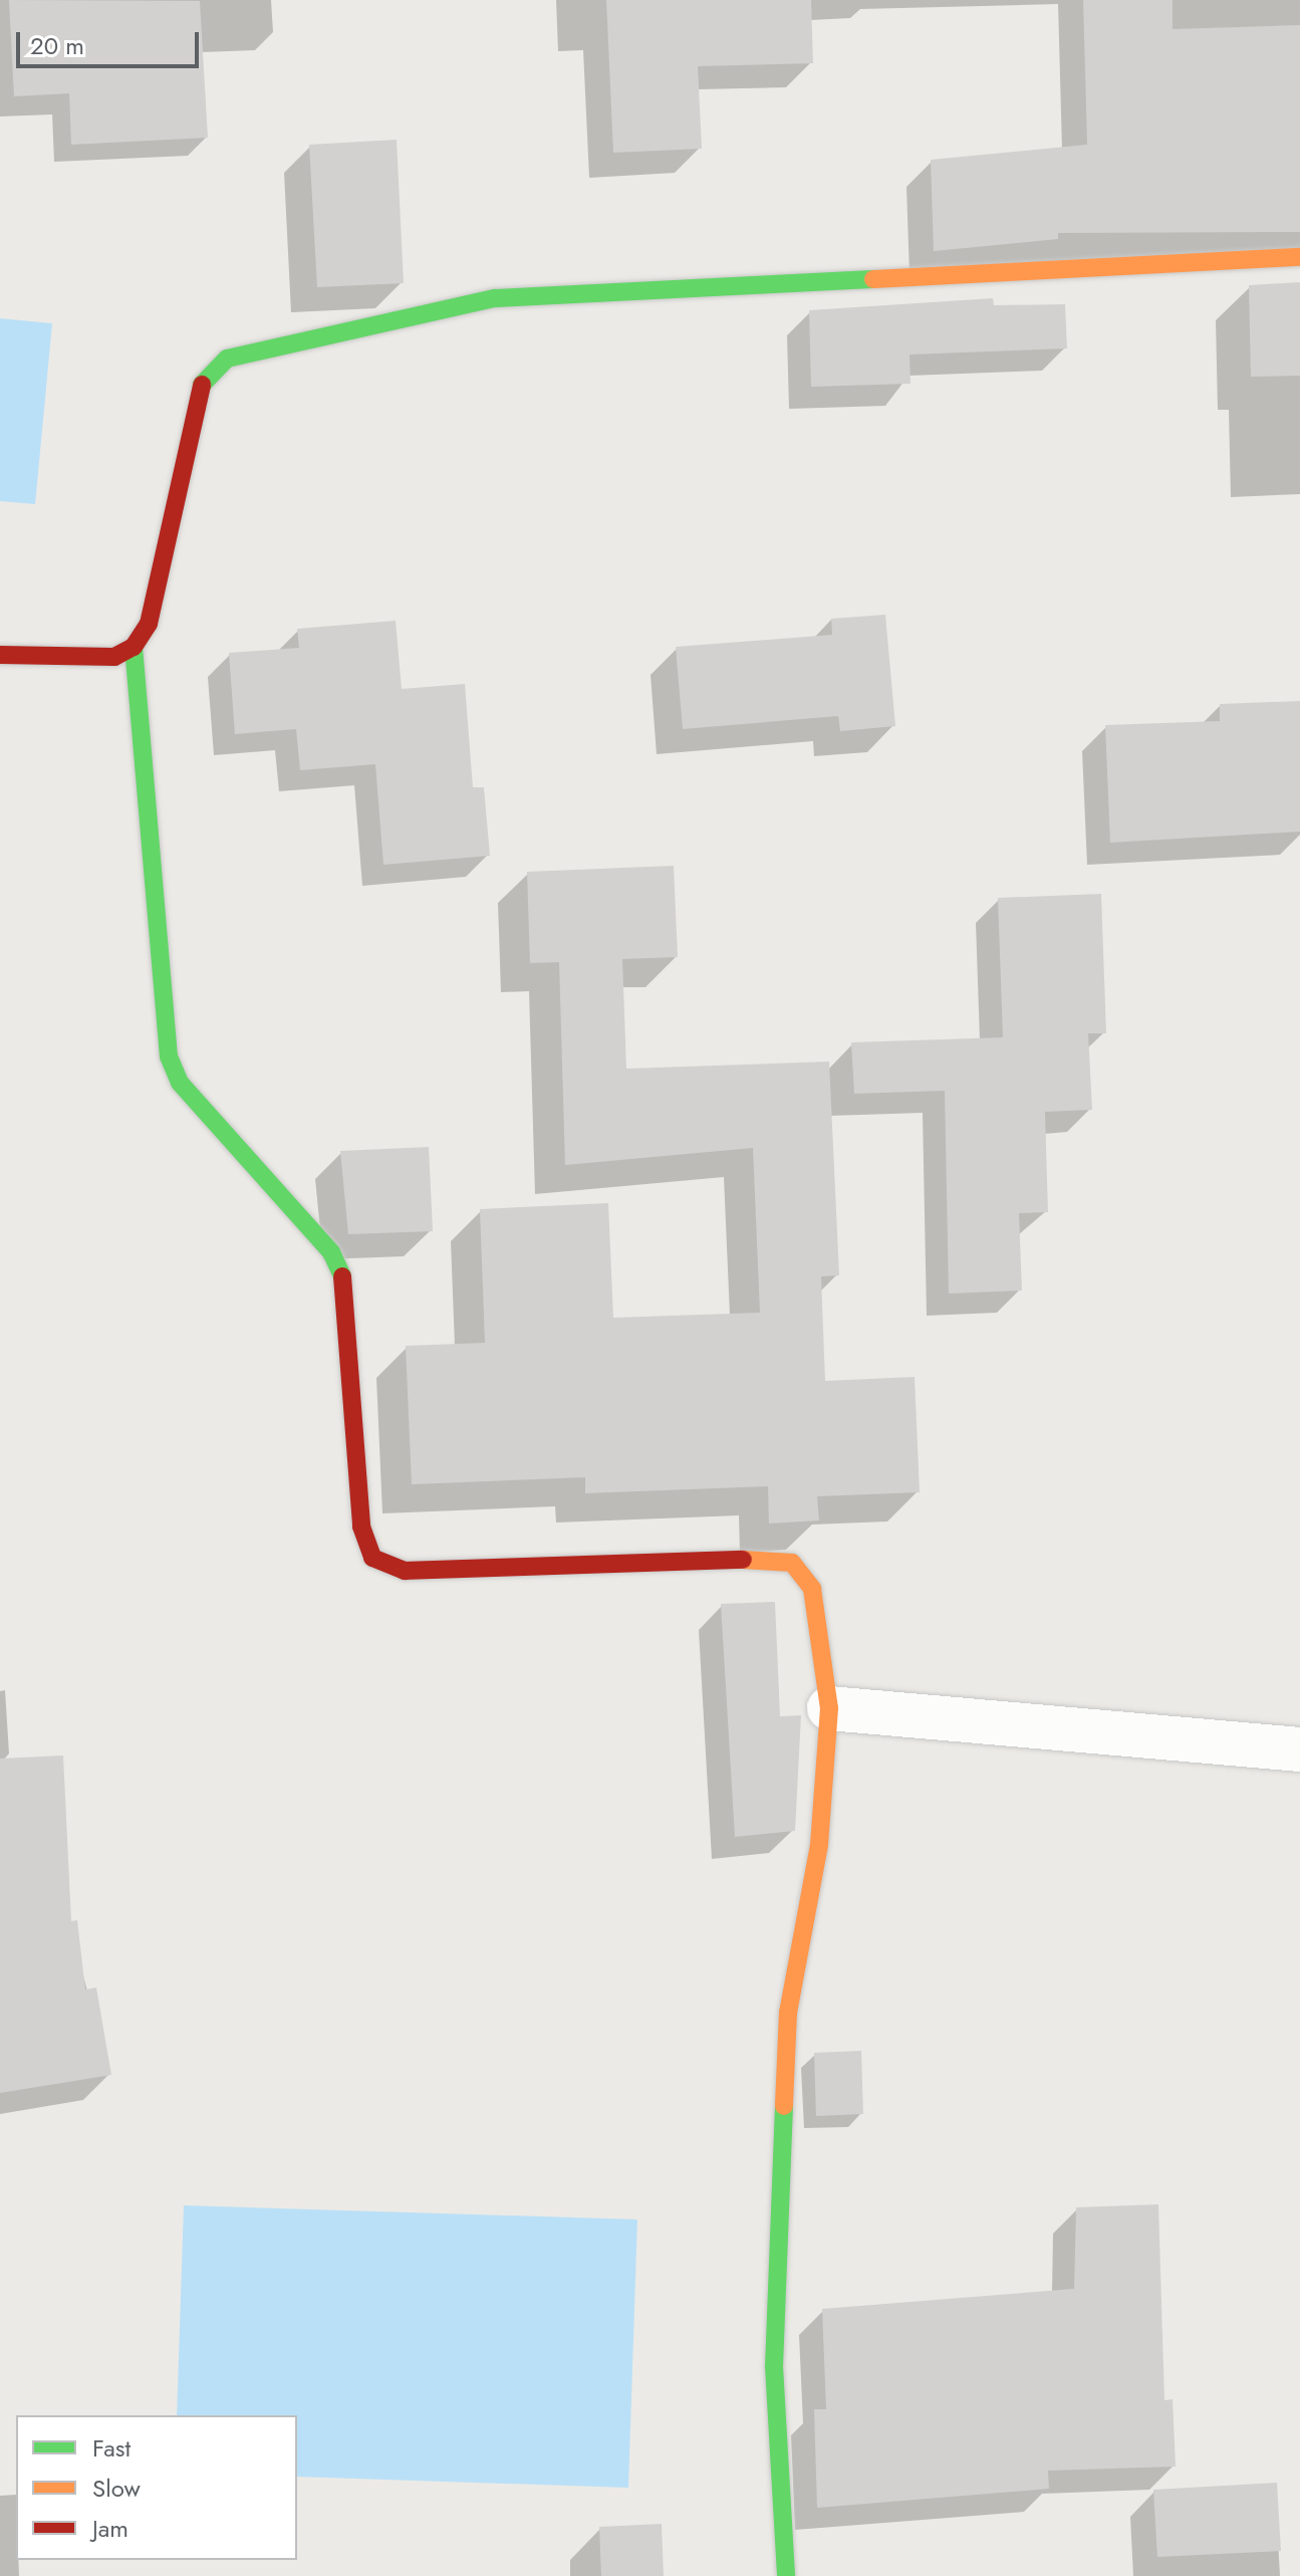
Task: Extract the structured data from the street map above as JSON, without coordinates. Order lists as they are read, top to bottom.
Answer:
{
  "legend": ["Fast", "Slow", "Jam"],
  "scale_bar": "20 m"
}
